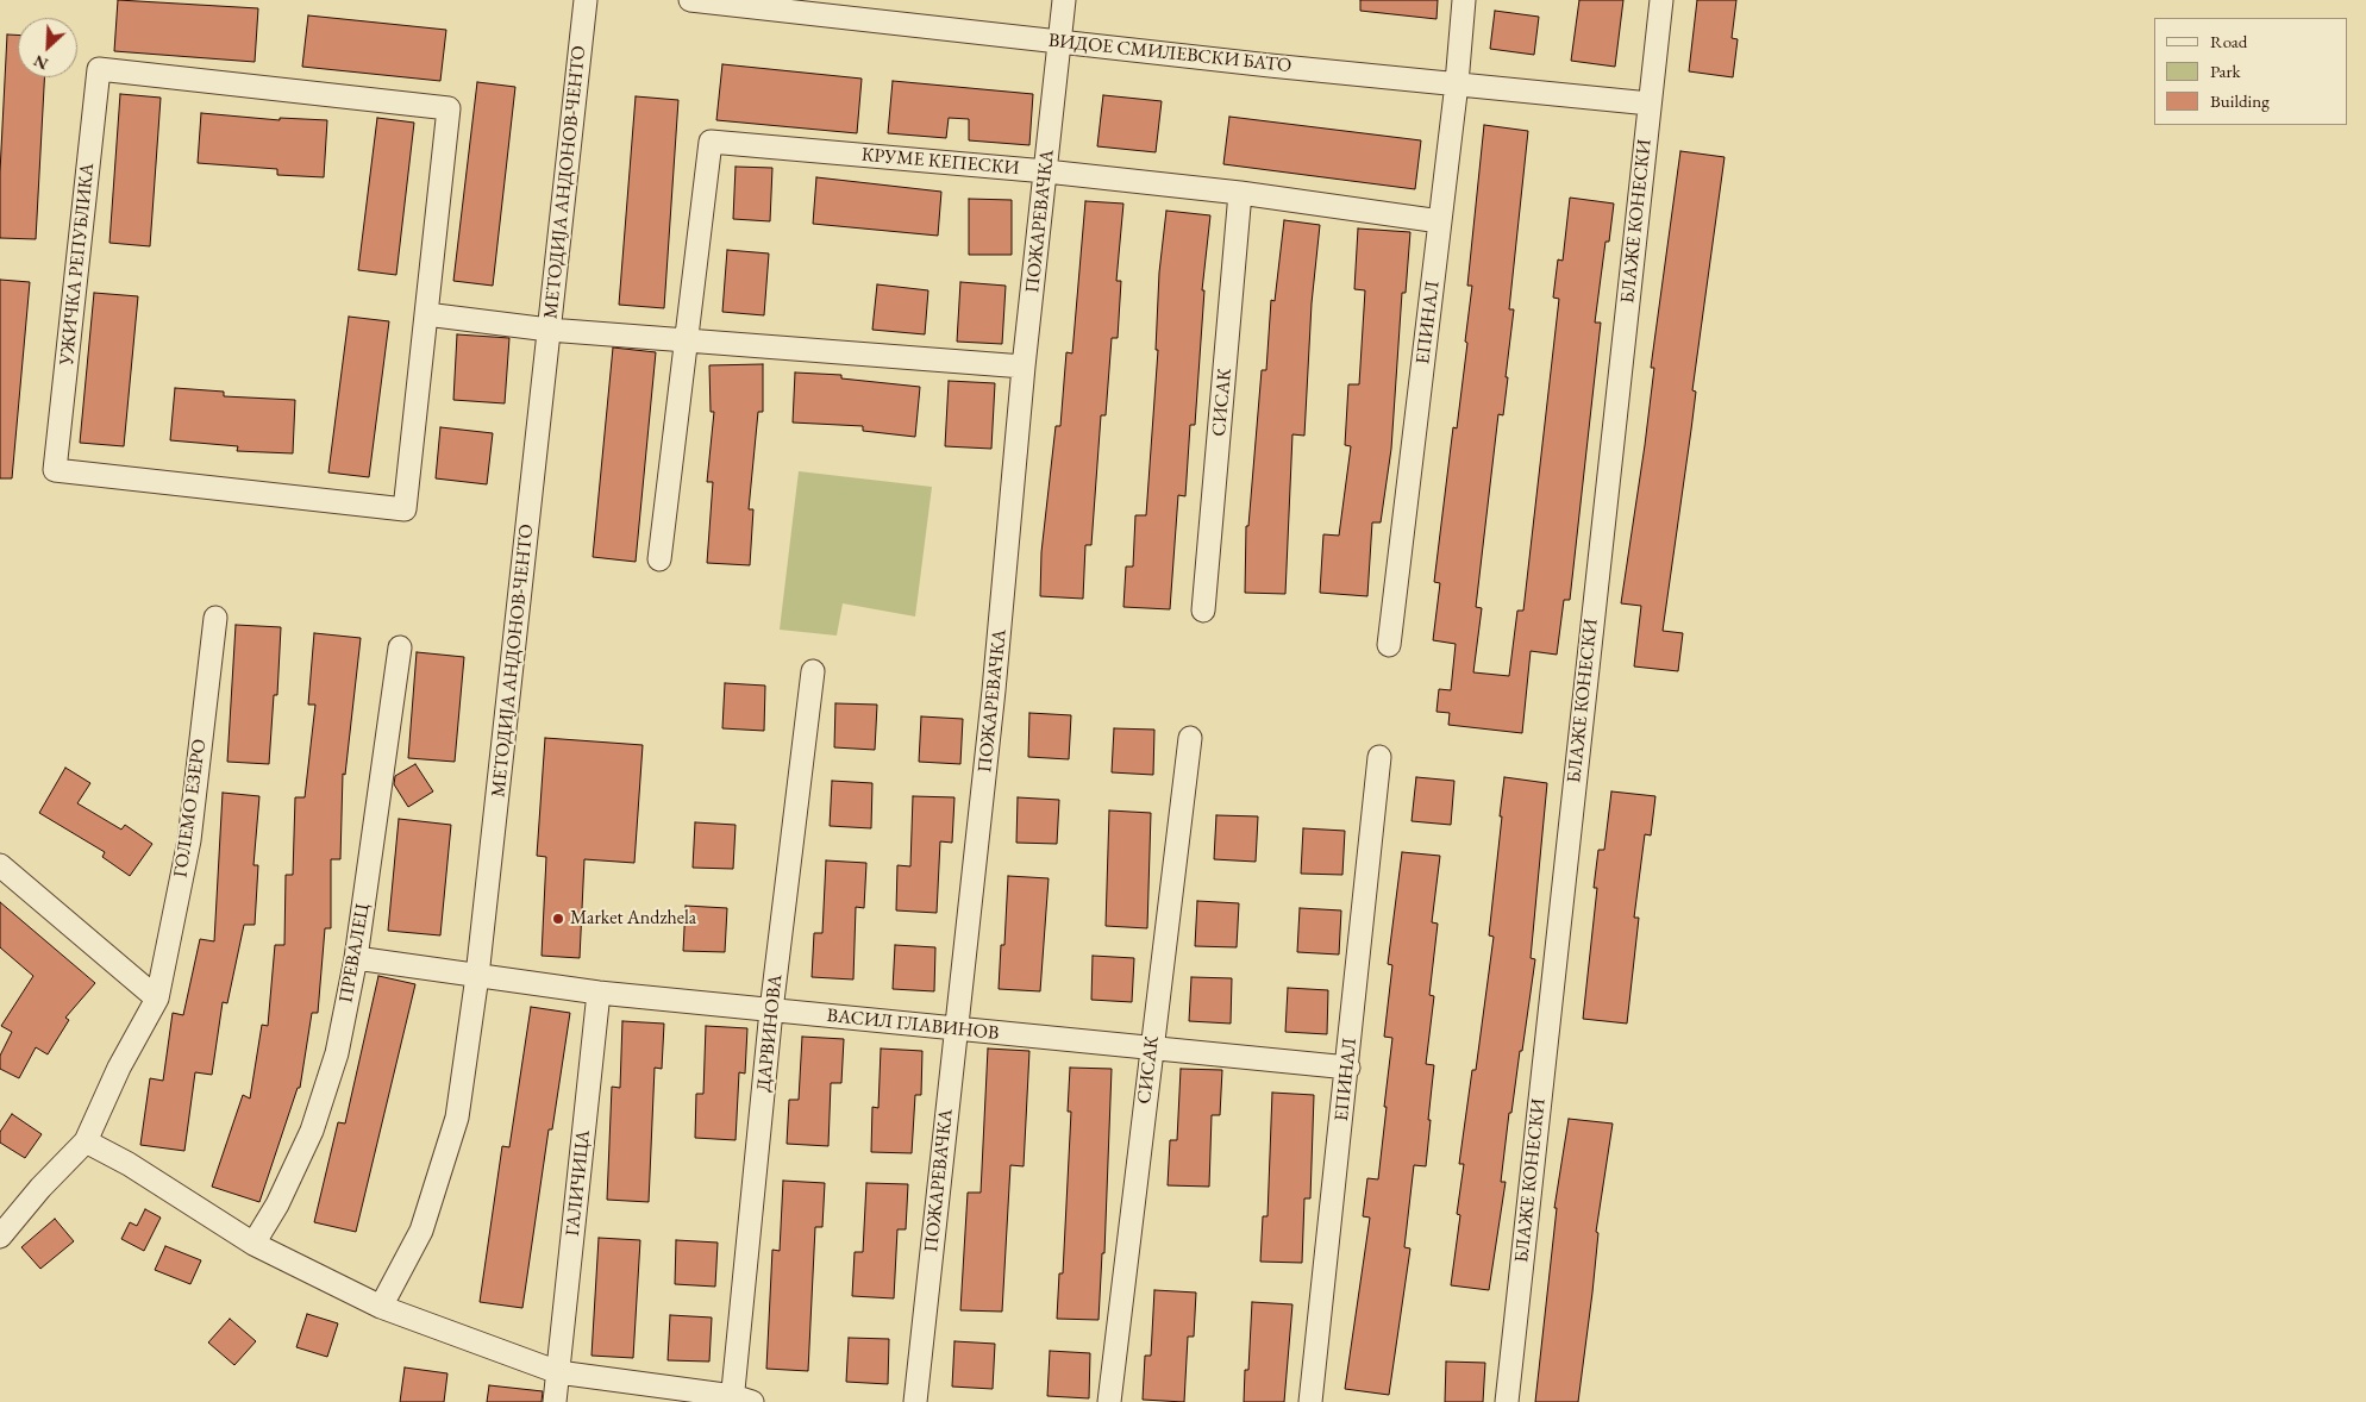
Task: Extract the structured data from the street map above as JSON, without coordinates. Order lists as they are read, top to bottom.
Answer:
{
  "streets": {
    "street": [
      "ВИДОЕ СМИЛЕВСКИ БАТО",
      "КРУМЕ КЕПЕСКИ",
      "МЕТОДИЈА АНДОНОВ-ЧЕНТО",
      "ПОЖАРЕВАЧКА",
      "БЛАЖЕ КОНЕСКИ",
      "УЖИЧКА РЕПУБЛИКА",
      "ЕПИНАЛ",
      "СИСАК",
      "ГОЛЕМО ЕЗЕРО",
      "ПРЕВАЛЕЦ",
      "ВАСИЛ ГЛАВИНОВ",
      "ДАРВИНОВА",
      "ГАЛИЧИЦА"
    ]
  },
  "crossings": [
    ["ВИДОЕ СМИЛЕВСКИ БАТО", "ПОЖАРЕВАЧКА"],
    ["ВИДОЕ СМИЛЕВСКИ БАТО", "БЛАЖЕ КОНЕСКИ"],
    ["ВИДОЕ СМИЛЕВСКИ БАТО", "ЕПИНАЛ"],
    ["КРУМЕ КЕПЕСКИ", "ПОЖАРЕВАЧКА"],
    ["КРУМЕ КЕПЕСКИ", "ЕПИНАЛ"],
    ["КРУМЕ КЕПЕСКИ", "СИСАК"],
    ["МЕТОДИЈА АНДОНОВ-ЧЕНТО", "ВАСИЛ ГЛАВИНОВ"],
    ["ПОЖАРЕВАЧКА", "ВАСИЛ ГЛАВИНОВ"],
    ["ЕПИНАЛ", "ВАСИЛ ГЛАВИНОВ"],
    ["СИСАК", "ВАСИЛ ГЛАВИНОВ"],
    ["ПРЕВАЛЕЦ", "ВАСИЛ ГЛАВИНОВ"],
    ["ВАСИЛ ГЛАВИНОВ", "ДАРВИНОВА"],
    ["ВАСИЛ ГЛАВИНОВ", "ГАЛИЧИЦА"]
  ],
  "places": ["Market Andzhela"],
  "legend": ["Road", "Park", "Building"],
  "north": "bottom left"
}
